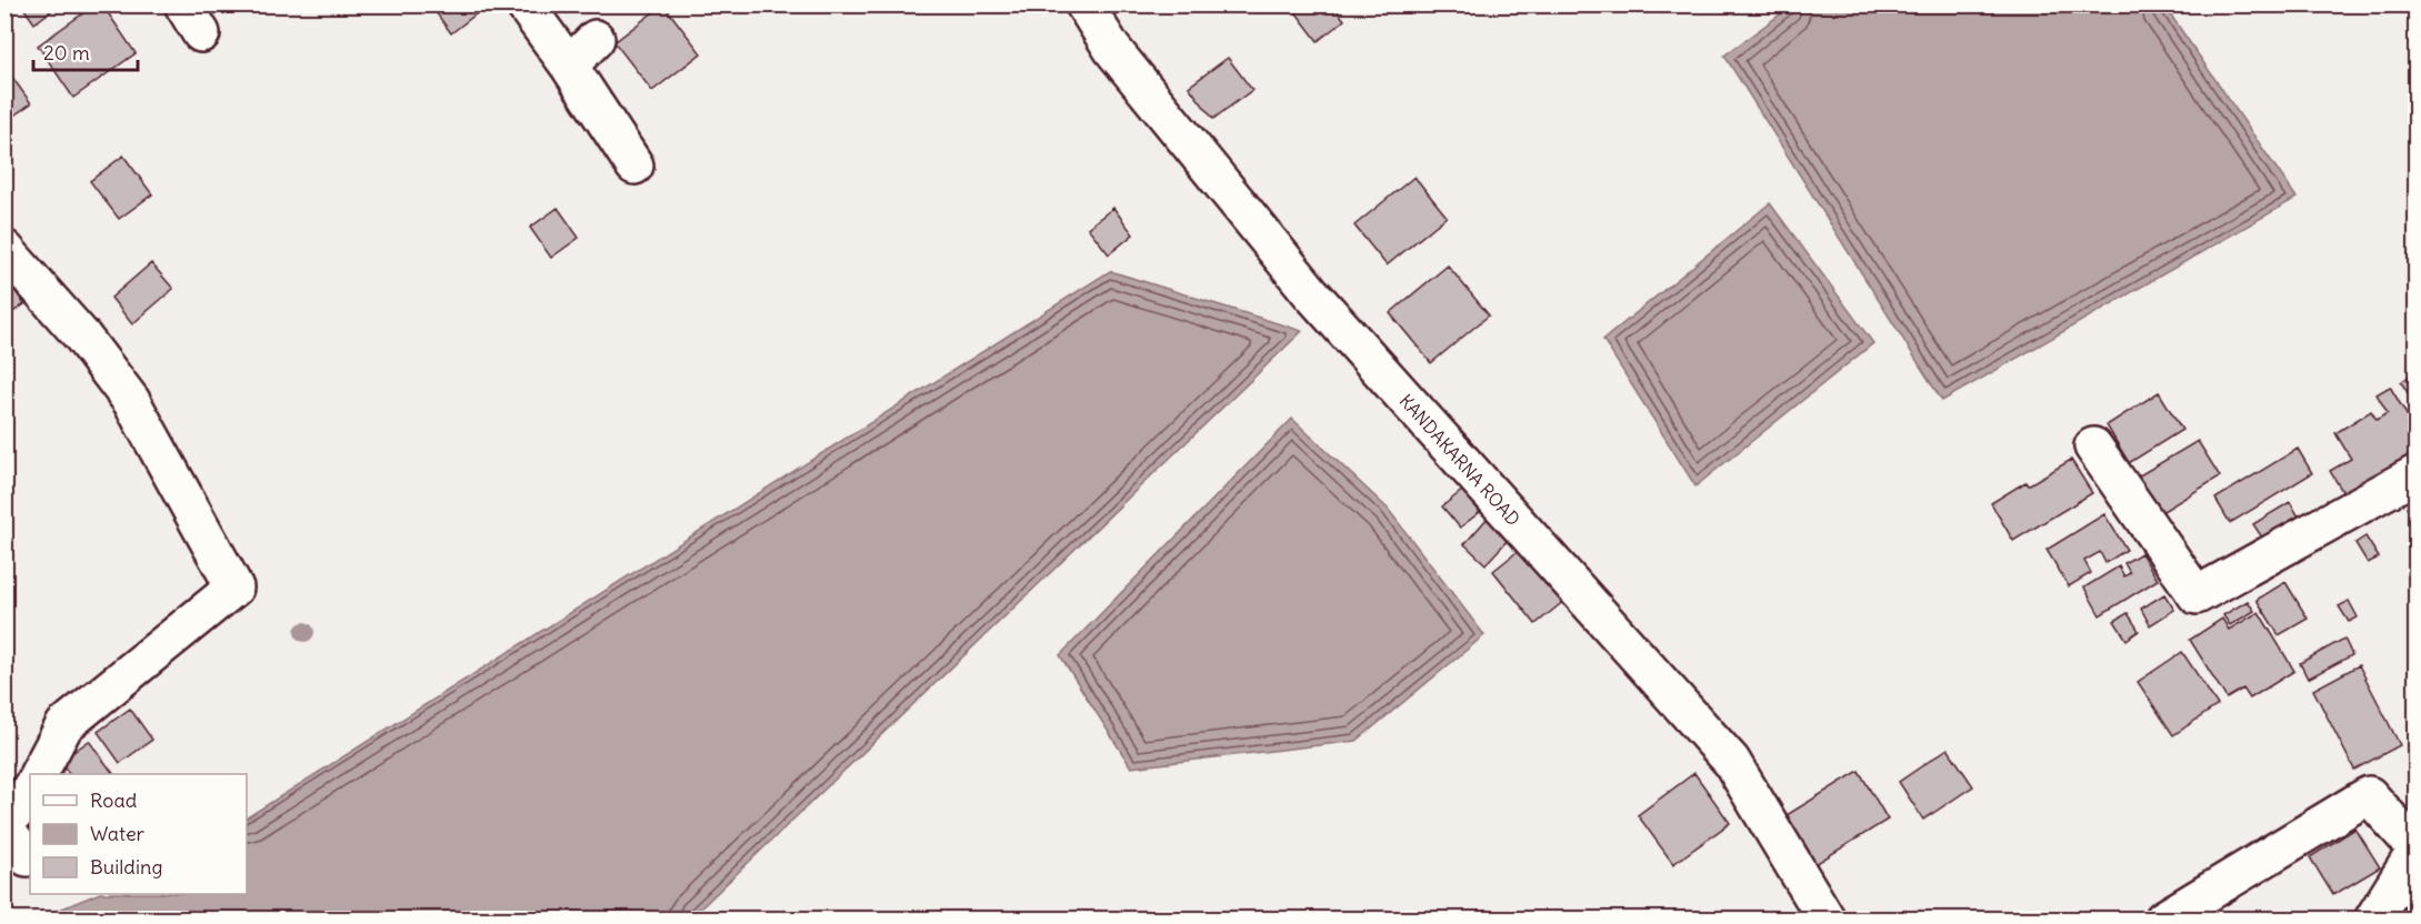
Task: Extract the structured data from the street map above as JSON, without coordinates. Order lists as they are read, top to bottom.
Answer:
{
  "streets": {
    "street": ["KANDAKARNA ROAD"]
  },
  "legend": ["Road", "Water", "Building"],
  "scale_bar": "20 m"
}
